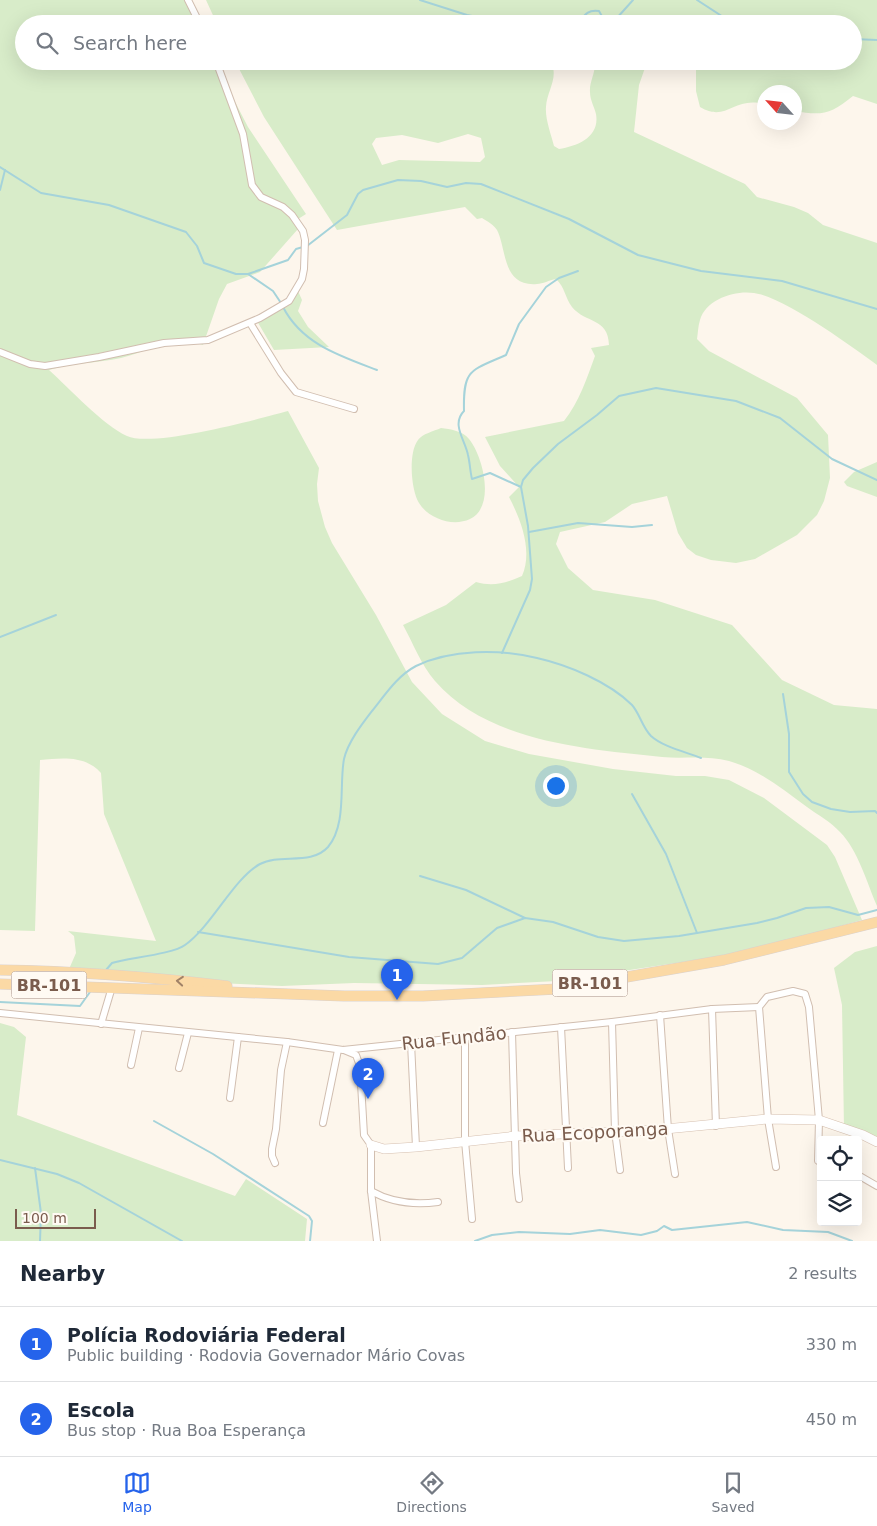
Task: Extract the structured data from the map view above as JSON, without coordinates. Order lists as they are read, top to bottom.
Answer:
{
  "streets": {
    "main road": ["BR-101"],
    "street": ["Rua Fundão", "Rua Ecoporanga"]
  },
  "scale_bar": "100 m",
  "north": "top left",
  "page": {
    "search": "Search here",
    "pins": ["1", "2"],
    "scale": "100 m",
    "heading": ["Nearby", "2 results"],
    "list": [
      {
        "mark": "1",
        "name": "Polícia Rodoviária Federal",
        "note": "Public building · Rodovia Governador Mário Covas",
        "value": "330 m"
      },
      {
        "mark": "2",
        "name": "Escola",
        "note": "Bus stop · Rua Boa Esperança",
        "value": "450 m"
      }
    ],
    "nav": ["Map", "Directions", "Saved"]
  }
}
